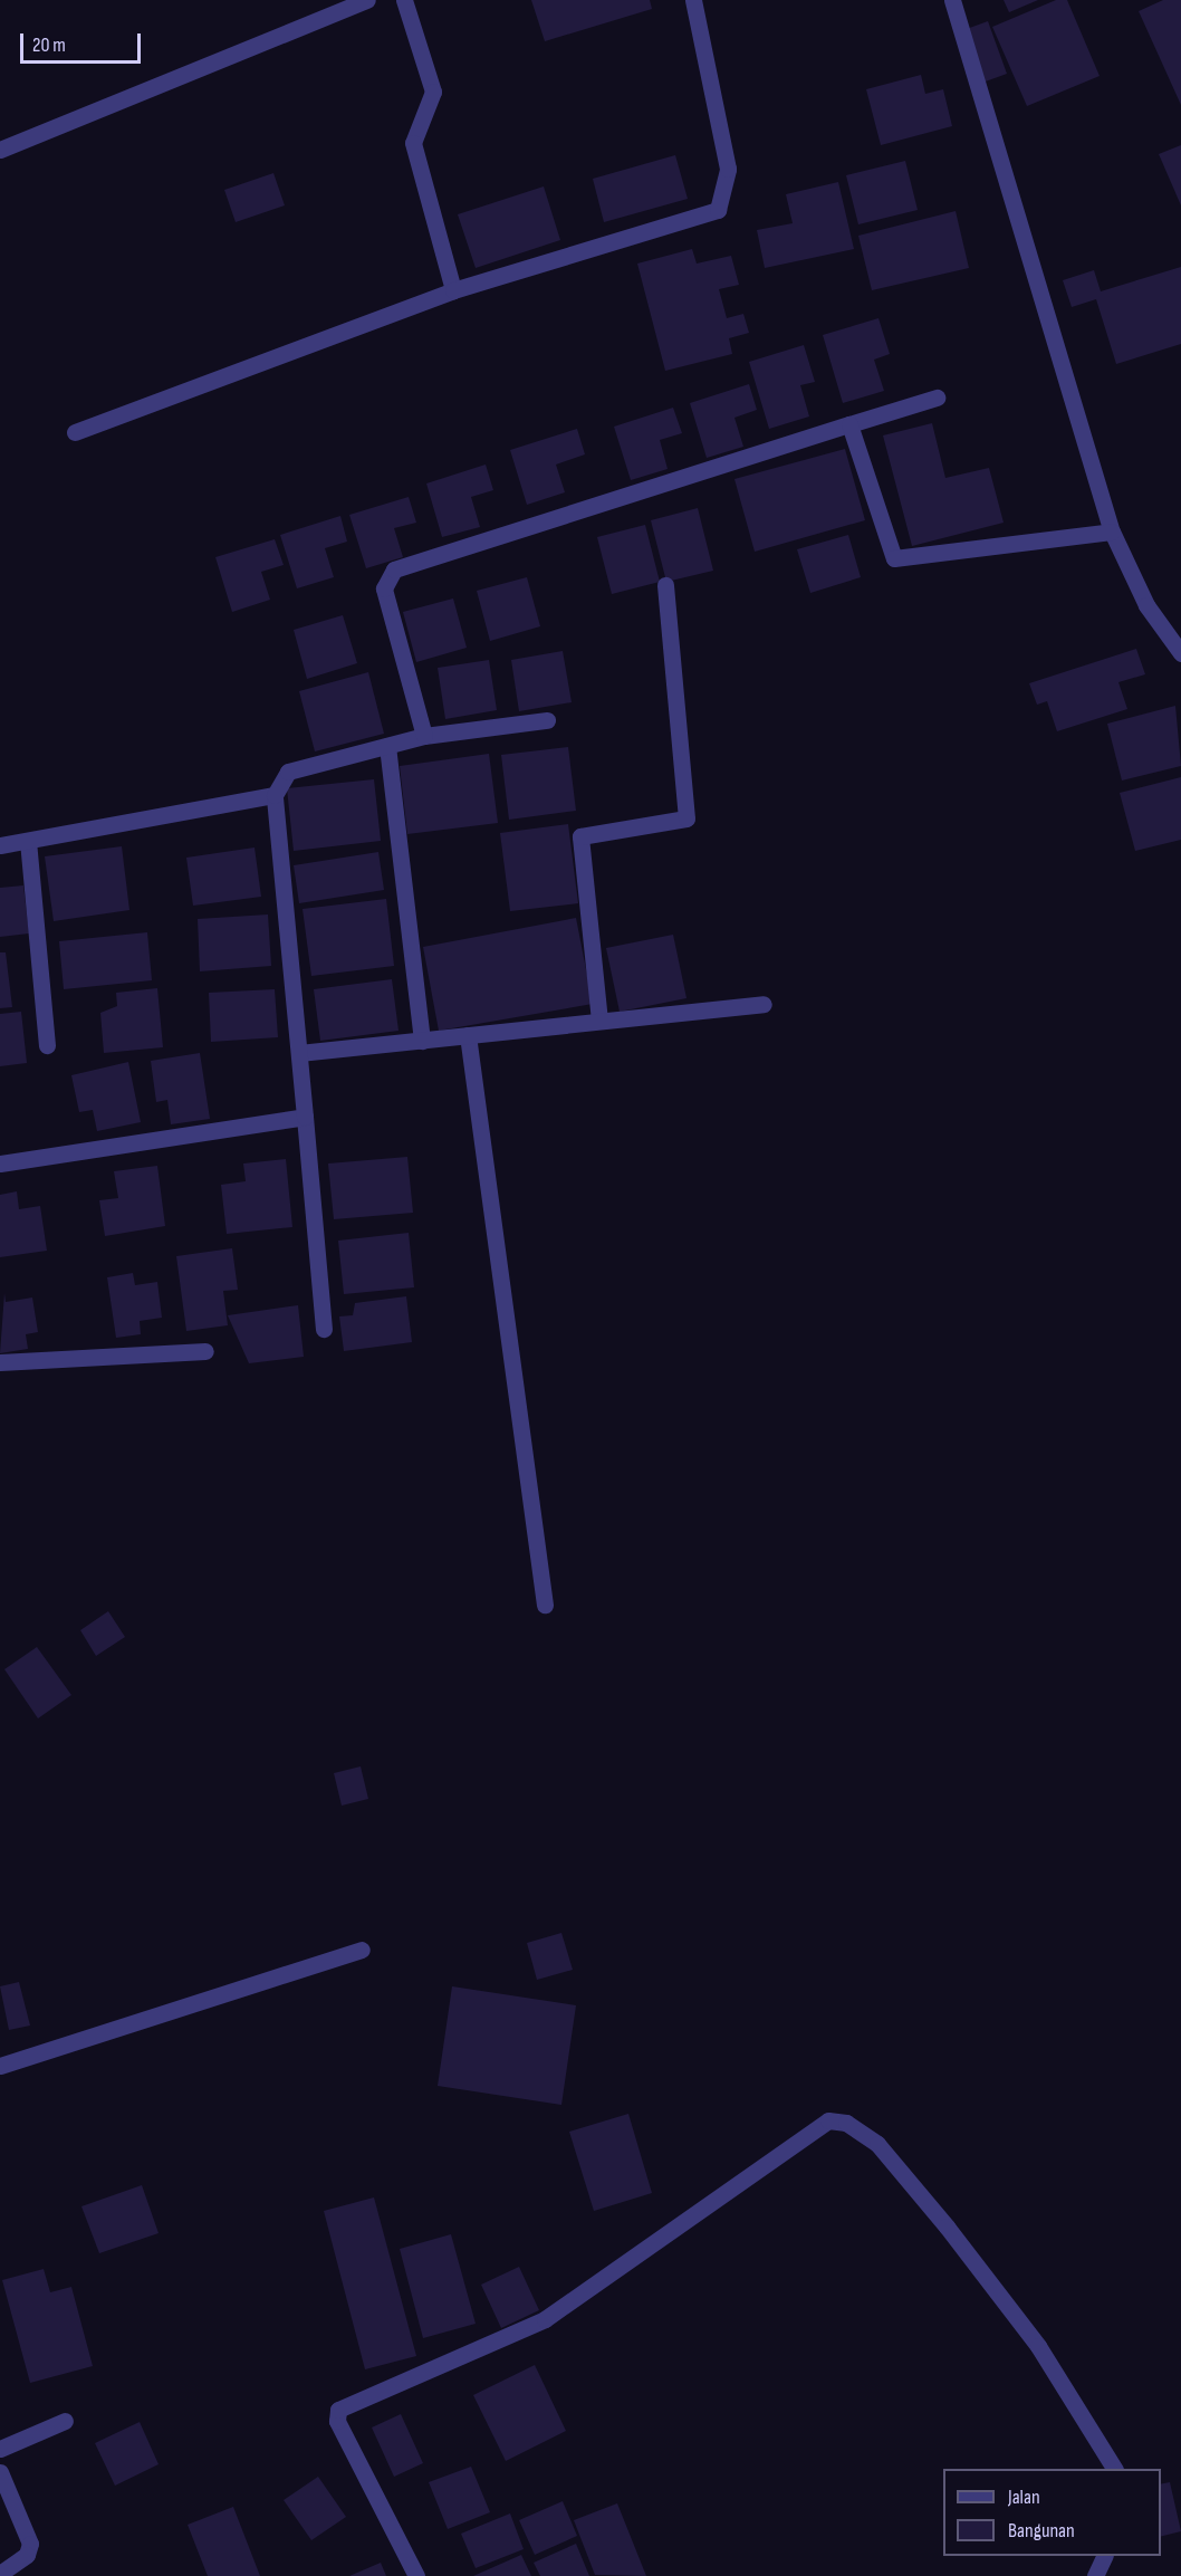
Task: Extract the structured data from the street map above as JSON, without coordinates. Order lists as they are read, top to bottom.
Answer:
{
  "legend": ["Jalan", "Bangunan"],
  "scale_bar": "20 m"
}
